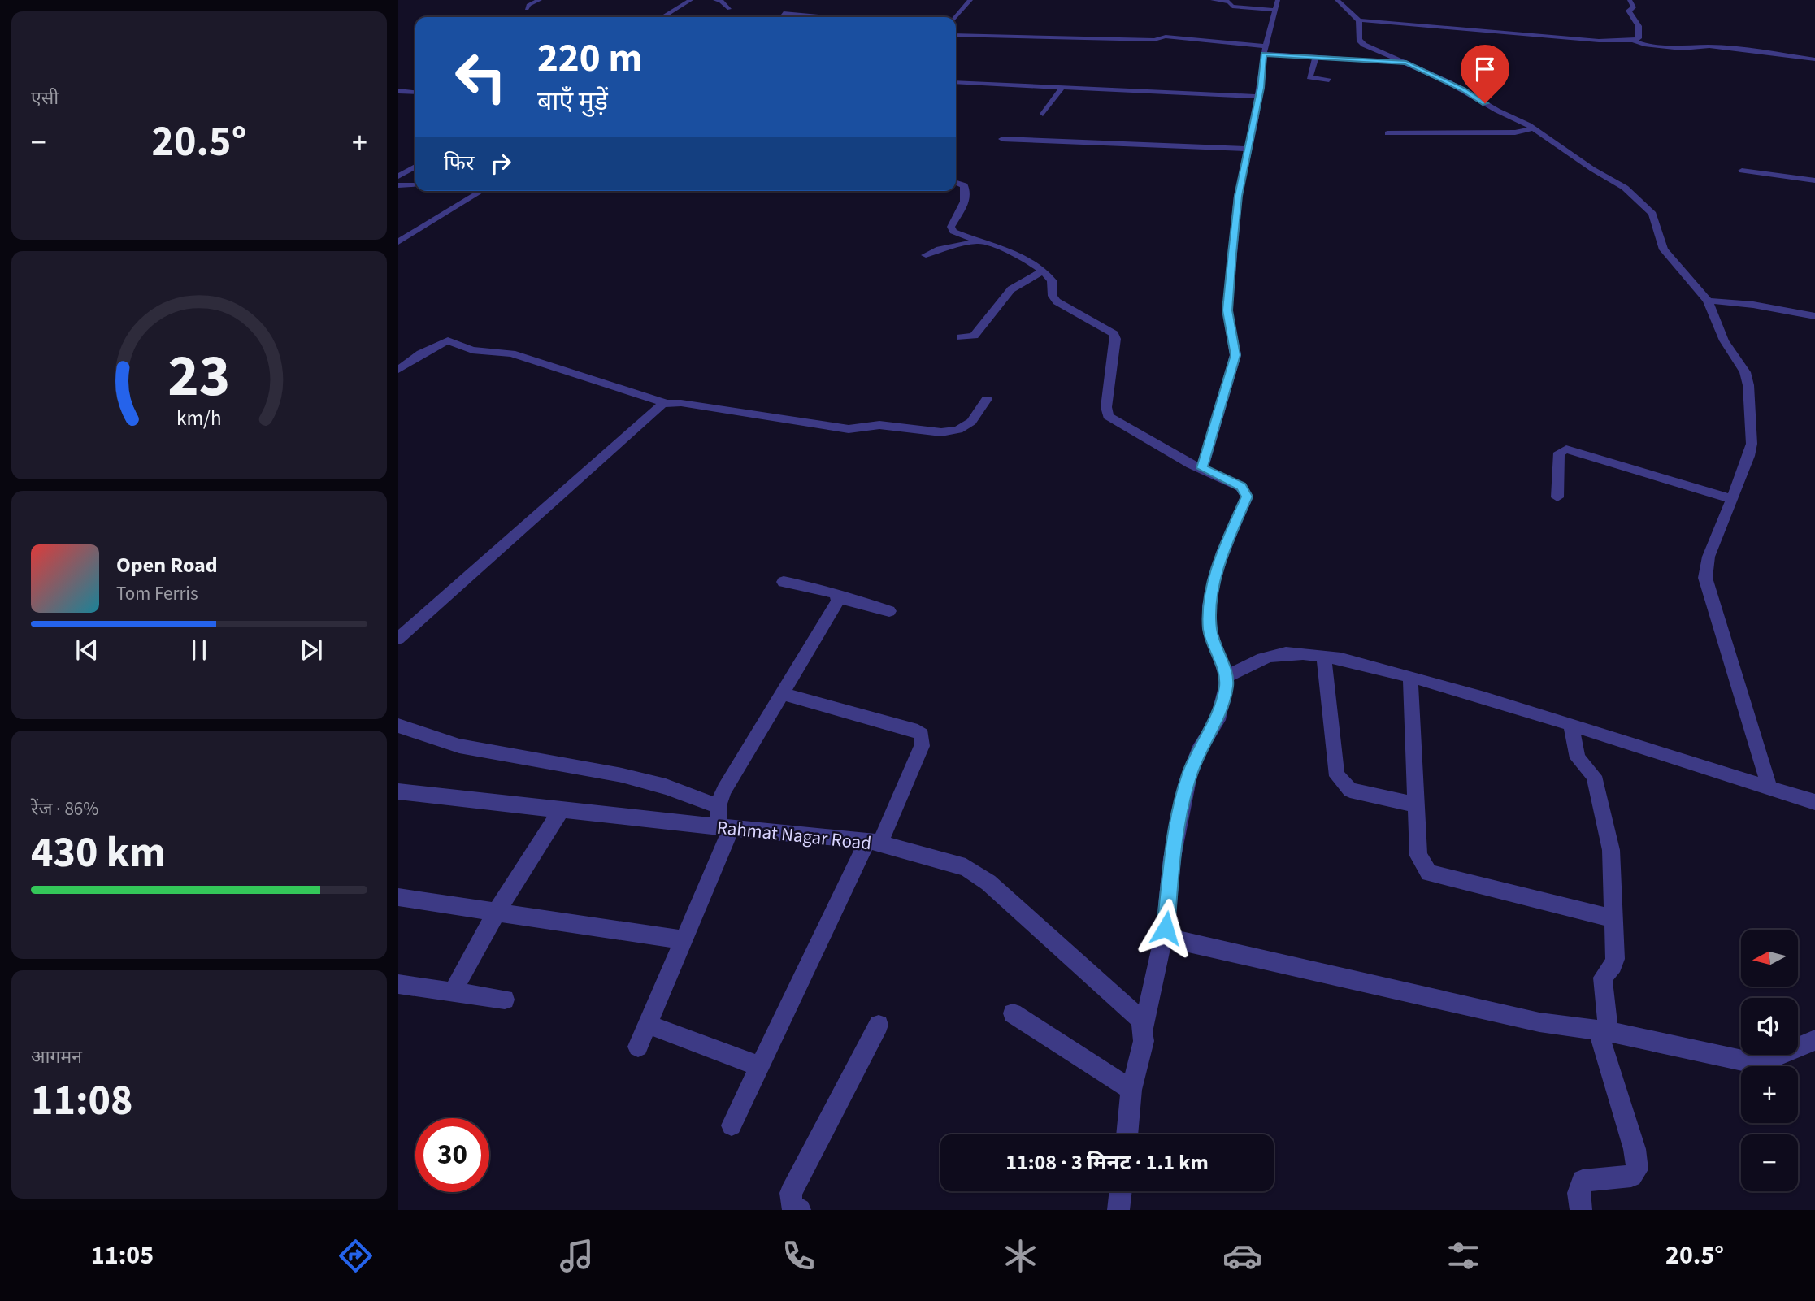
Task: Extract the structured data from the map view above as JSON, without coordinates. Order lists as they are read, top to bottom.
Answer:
{
  "streets": {
    "street": ["Rahmat Nagar Road"]
  },
  "north": "left",
  "page": {
    "tile": [
      "एसी",
      ["रेंज · 86%", "430 km"],
      ["आगमन", "11:08"]
    ],
    "turn": ["220 m", "बाएँ मुड़ें"],
    "heat": ["−", "20.5°", "+"],
    "then": "फिर",
    "song": ["Open Road", "Tom Ferris"],
    "map_buttons": ["+", "−"],
    "limit": "30",
    "trip": "11:08 · 3 मिनट · 1.1 km",
    "tabs": ["11:05", "20.5°"],
    "gauge": ["23", "km/h"]
  }
}
